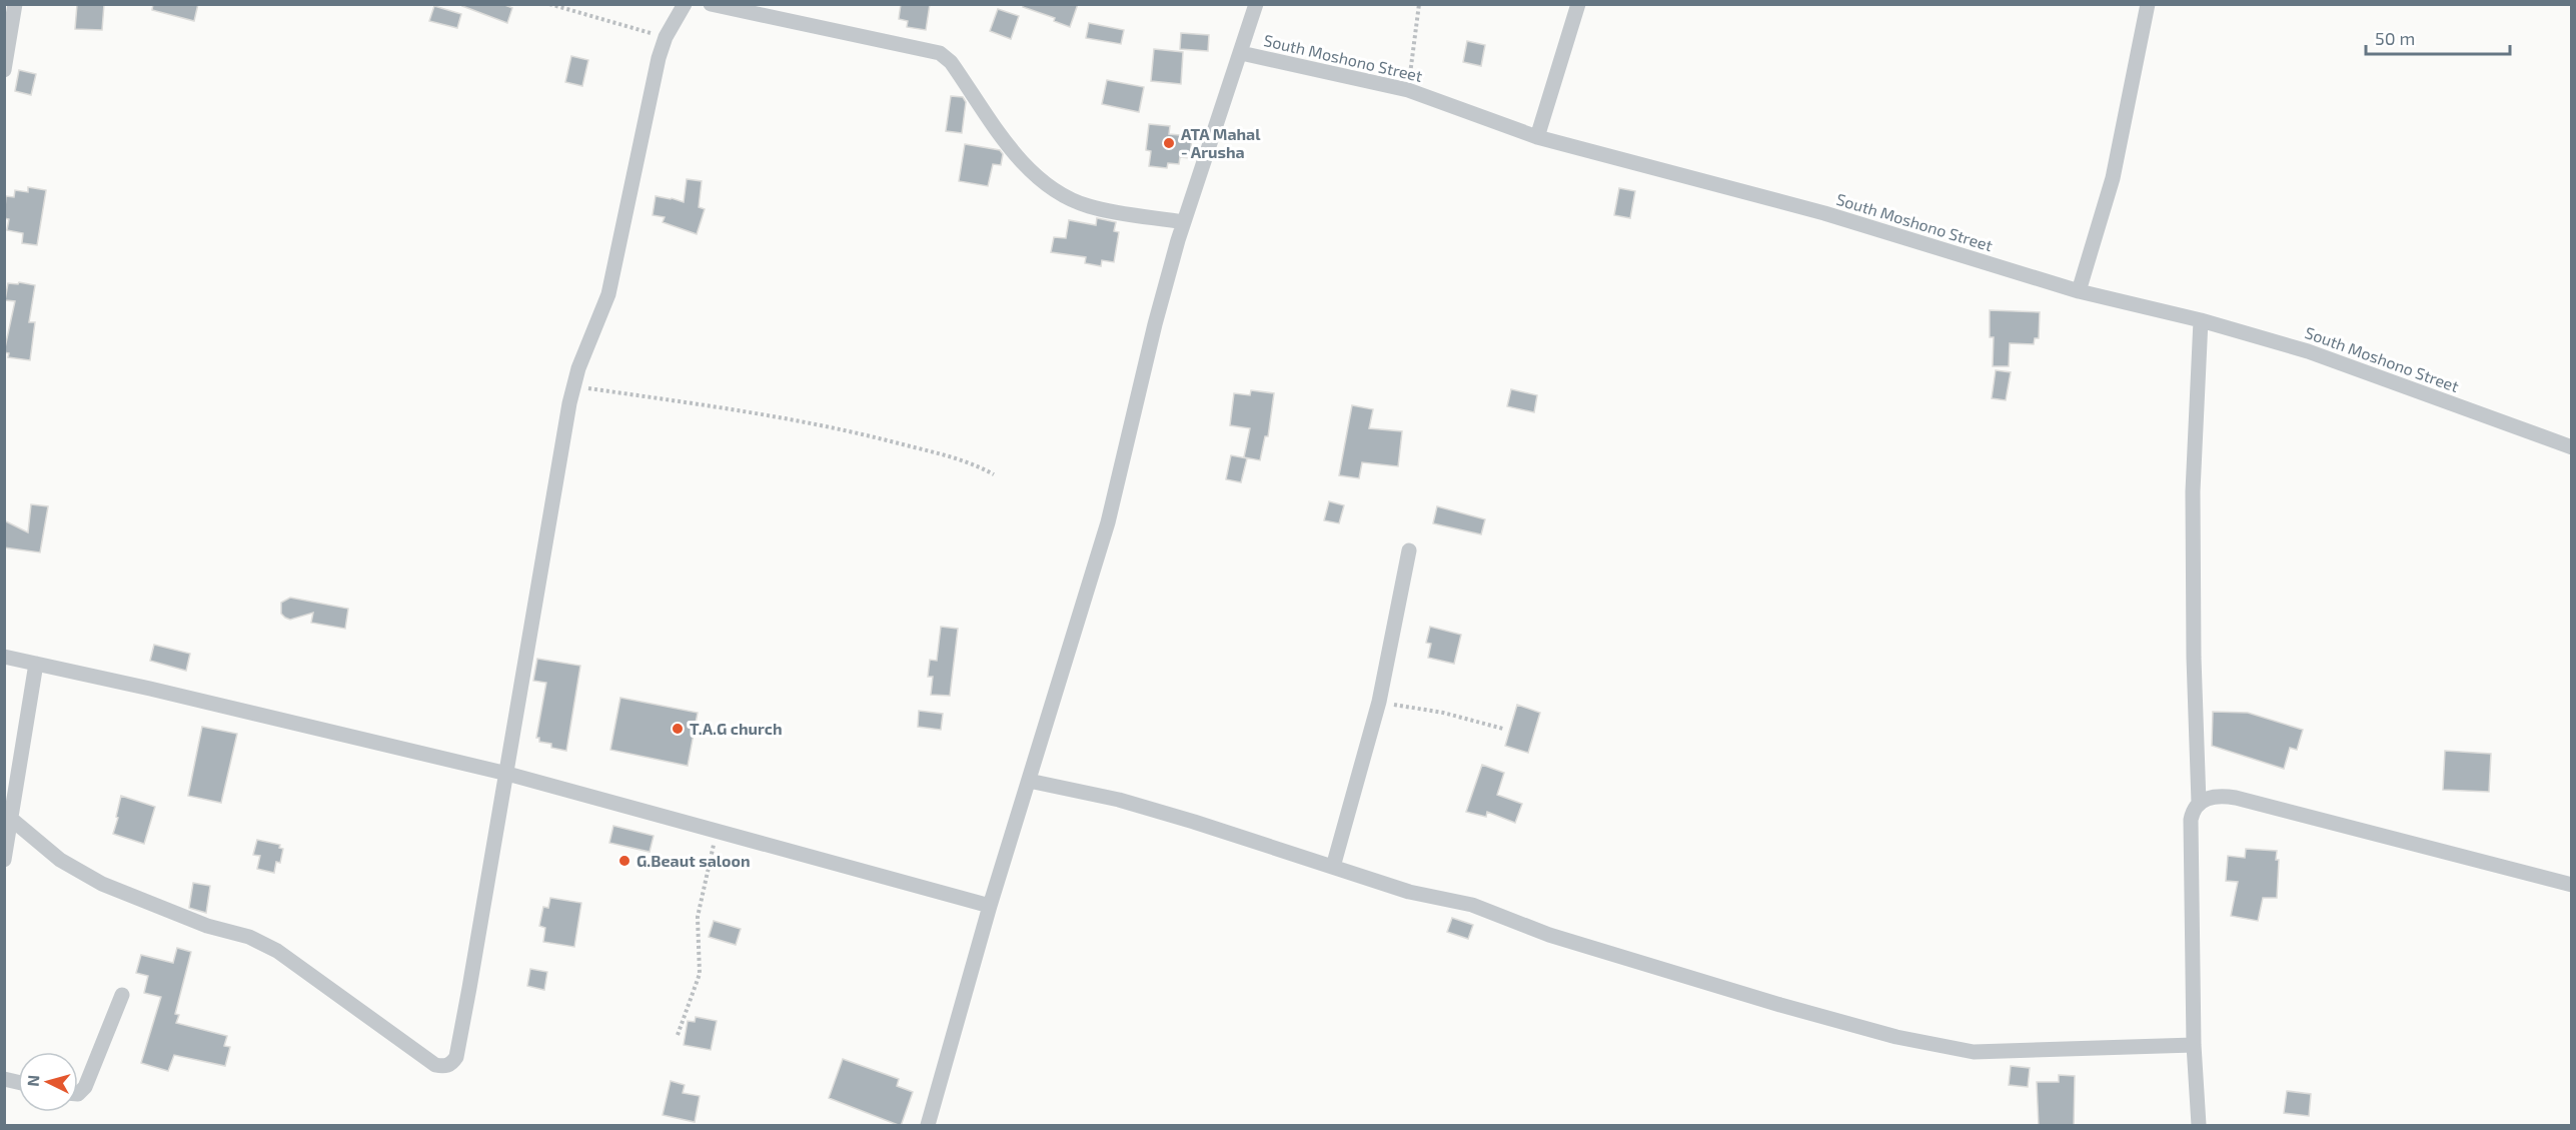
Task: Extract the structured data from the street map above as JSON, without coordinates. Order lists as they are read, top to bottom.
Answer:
{
  "streets": {
    "street": ["South Moshono Street"]
  },
  "places": ["ATA Mahal - Arusha", "T.A.G church", "G.Beaut saloon"],
  "scale_bar": "50 m",
  "north": "left"
}
